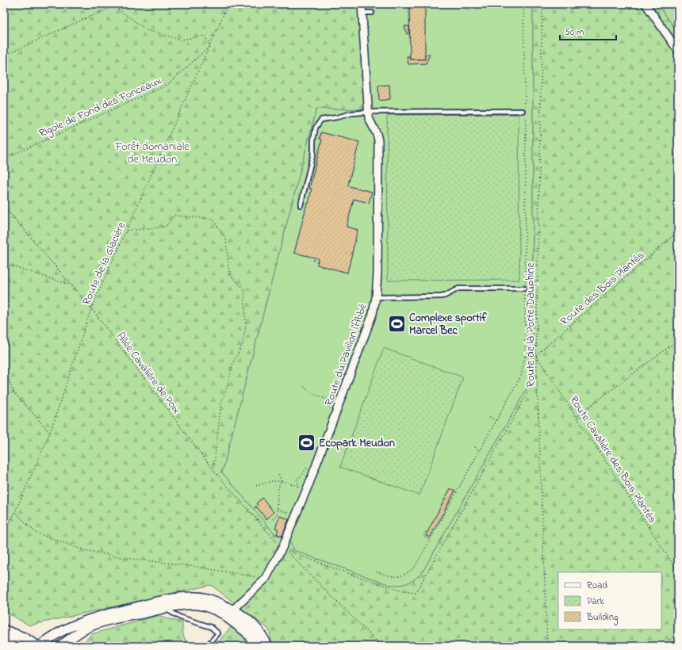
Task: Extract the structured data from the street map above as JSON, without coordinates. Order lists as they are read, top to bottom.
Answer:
{
  "streets": {
    "street": ["Route du Pavillon l'Abbé"],
    "path": [
      "Rigole de Fond des Fonceaux",
      "Route de la Glacière",
      "Route des Bois Plantés",
      "Route de la Porte Dauphine",
      "Allée Cavalière de Poix",
      "Route Cavalière des Bois Plantés"
    ]
  },
  "crossings": [
    ["Rigole de Fond des Fonceaux", "Route de la Glacière"],
    ["Route de la Glacière", "Allée Cavalière de Poix"],
    ["Route des Bois Plantés", "Route de la Porte Dauphine"],
    ["Route des Bois Plantés", "Route Cavalière des Bois Plantés"],
    ["Route de la Porte Dauphine", "Route Cavalière des Bois Plantés"],
    ["Route du Pavillon l'Abbé", "Allée Cavalière de Poix"]
  ],
  "parks": ["Forêt domaniale de Meudon"],
  "places": {
    "sports": ["Complexe sportif Marcel Bec", "Ecopark Meudon"]
  },
  "legend": ["Road", "Park", "Building"],
  "scale_bar": "50 m"
}
